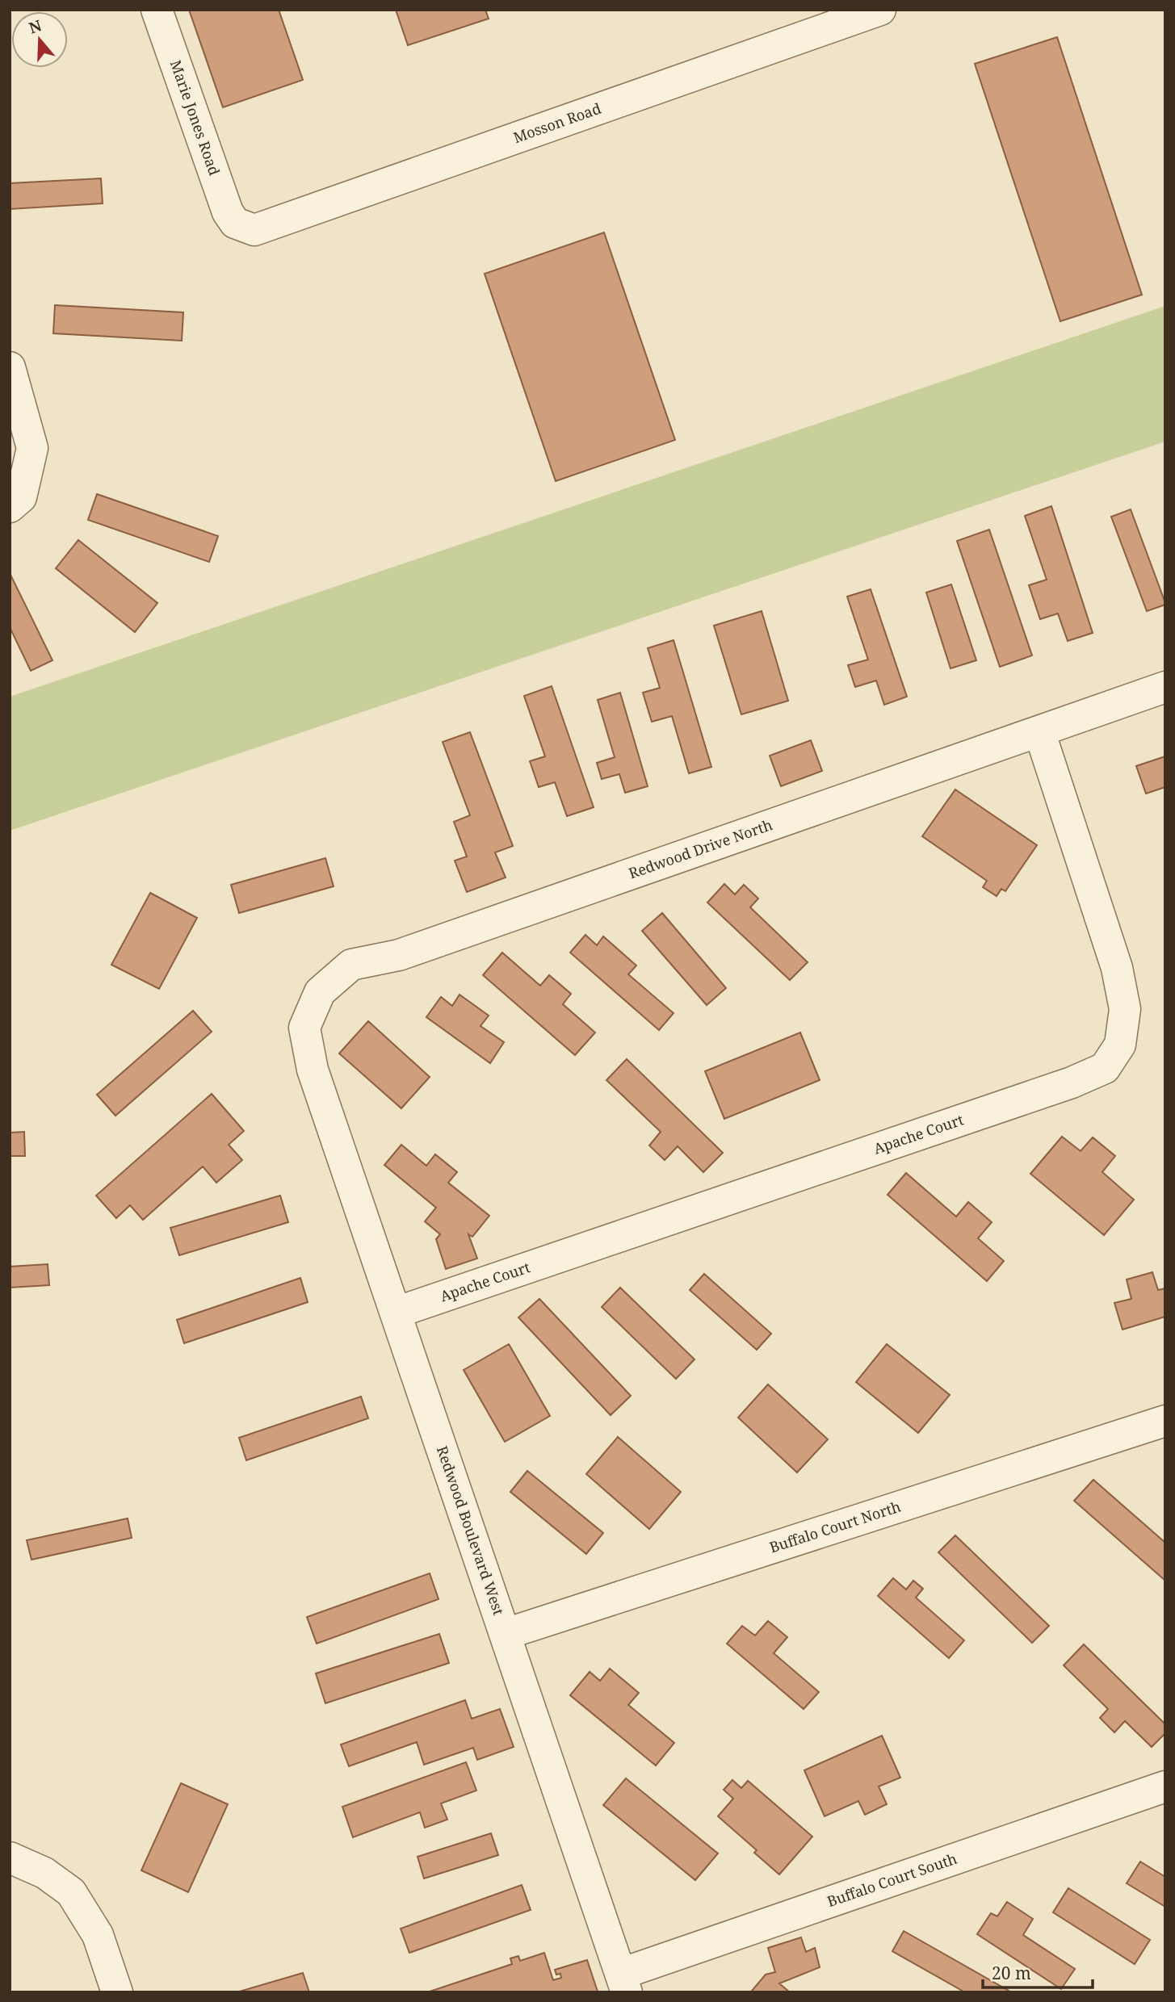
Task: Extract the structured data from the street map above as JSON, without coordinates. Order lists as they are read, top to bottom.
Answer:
{
  "streets": {
    "street": [
      "Marie Jones Road",
      "Mosson Road",
      "Redwood Drive North",
      "Apache Court",
      "Buffalo Court North",
      "Redwood Boulevard West",
      "Buffalo Court South"
    ]
  },
  "crossings": [
    ["Marie Jones Road", "Mosson Road"],
    ["Redwood Drive North", "Apache Court"],
    ["Redwood Drive North", "Redwood Boulevard West"],
    ["Apache Court", "Redwood Boulevard West"],
    ["Buffalo Court North", "Redwood Boulevard West"],
    ["Redwood Boulevard West", "Buffalo Court South"]
  ],
  "scale_bar": "20 m",
  "north": "top"
}
